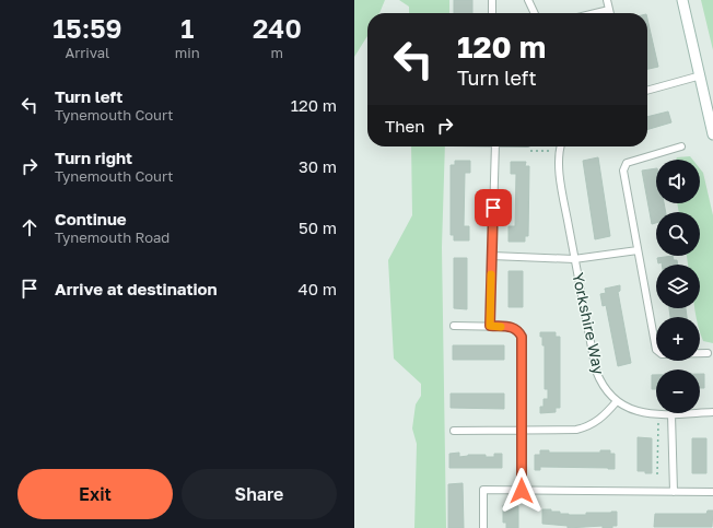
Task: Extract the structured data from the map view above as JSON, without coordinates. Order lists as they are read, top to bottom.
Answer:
{
  "streets": {
    "street": ["Yorkshire Way"]
  },
  "page": {
    "eta": [
      "15:59",
      "Arrival",
      "1",
      "min",
      "240",
      "m"
    ],
    "turn": ["120 m", "Turn left"],
    "list": [
      {
        "name": "Turn left",
        "note": "Tynemouth Court",
        "value": "120 m"
      },
      {
        "name": "Turn right",
        "note": "Tynemouth Court",
        "value": "30 m"
      },
      {
        "name": "Continue",
        "note": "Tynemouth Road",
        "value": "50 m"
      },
      {
        "name": "Arrive at destination",
        "value": "40 m"
      }
    ],
    "then": "Then",
    "map_buttons": ["+", "−"],
    "buttons": ["Exit", "Share"]
  }
}
